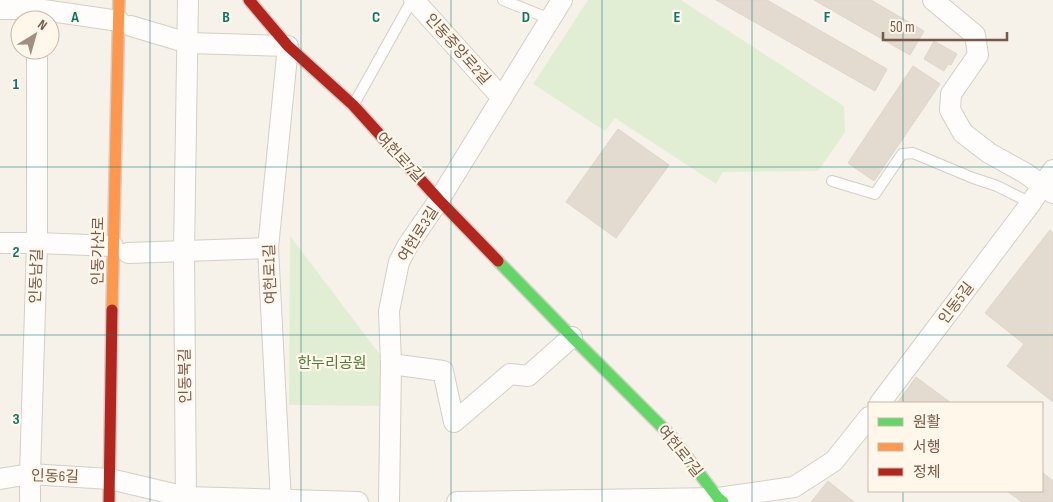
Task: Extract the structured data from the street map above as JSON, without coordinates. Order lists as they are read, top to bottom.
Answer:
{
  "streets": {
    "street": [
      "인동중앙로2길",
      "여헌로7길",
      "여헌로3길",
      "인동가산로",
      "여헌로1길",
      "인동남길",
      "인동5길",
      "인동북길",
      "인동6길"
    ]
  },
  "crossings": [
    ["인동중앙로2길", "여헌로7길"],
    ["인동중앙로2길", "여헌로3길"],
    ["여헌로7길", "여헌로3길"],
    ["여헌로7길", "여헌로1길"],
    ["인동가산로", "인동6길"],
    ["인동남길", "인동6길"]
  ],
  "parks": ["한누리공원"],
  "legend": ["원활", "서행", "정체"],
  "scale_bar": "50 m",
  "north": "top right",
  "grid": {
    "columns": [
      "A",
      "B",
      "C",
      "D",
      "E",
      "F"
    ],
    "rows": ["1", "2", "3"]
  }
}
